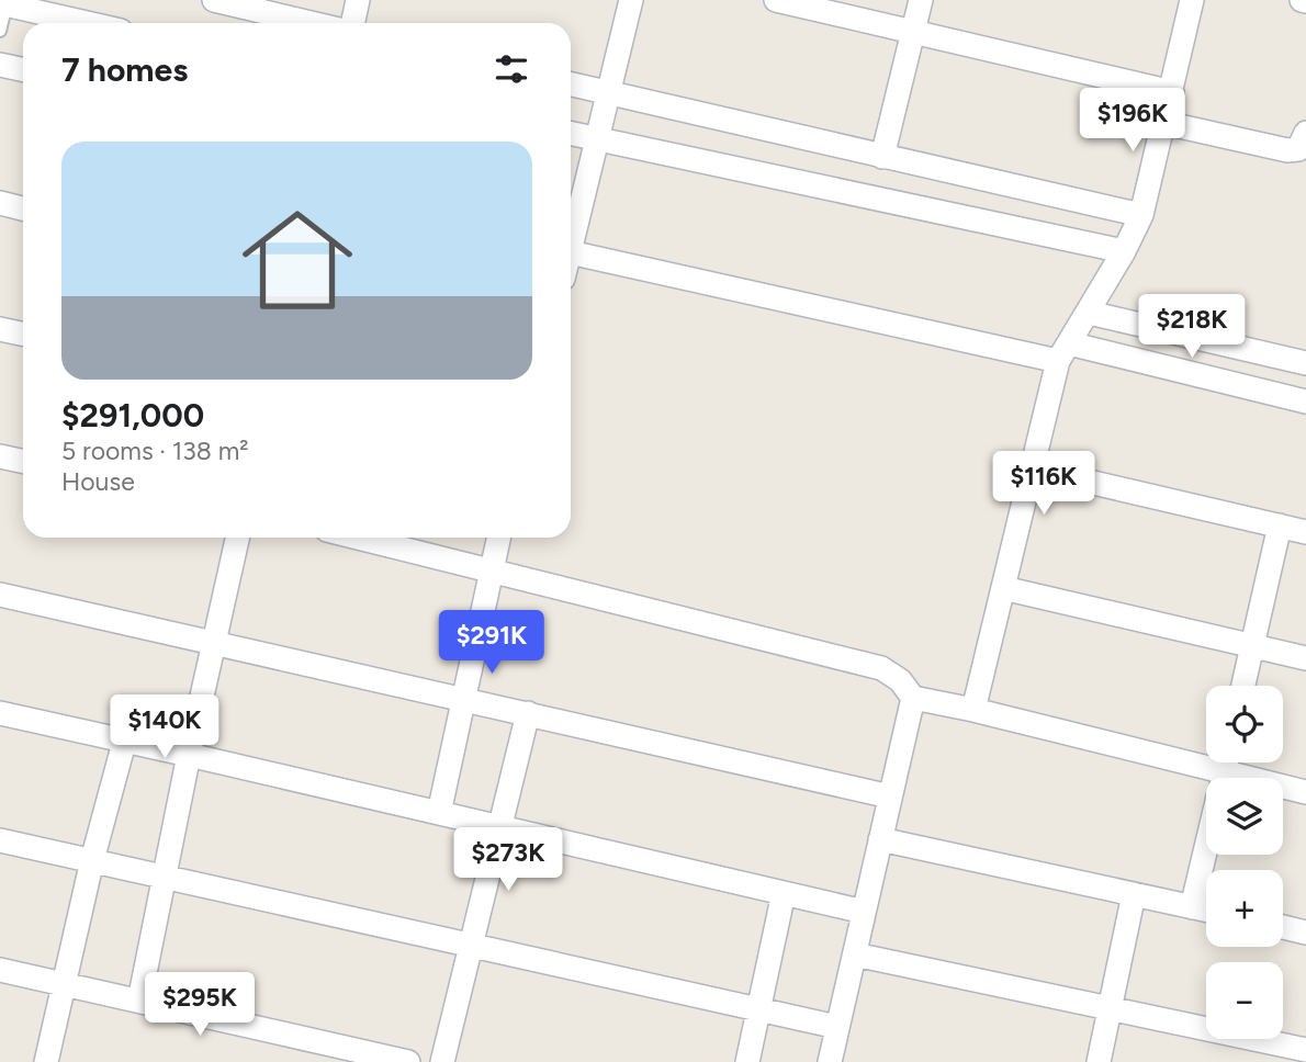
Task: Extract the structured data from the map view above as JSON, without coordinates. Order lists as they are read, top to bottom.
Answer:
{
  "page": {
    "heading": "7 homes",
    "price": [
      "$196K",
      "$218K",
      "$116K",
      "$291K",
      "$140K",
      "$273K",
      "$295K"
    ],
    "list": [
      {
        "name": "$291,000",
        "note": "5 rooms · 138 m² · House"
      }
    ],
    "map_buttons": ["+", "−"]
  }
}
